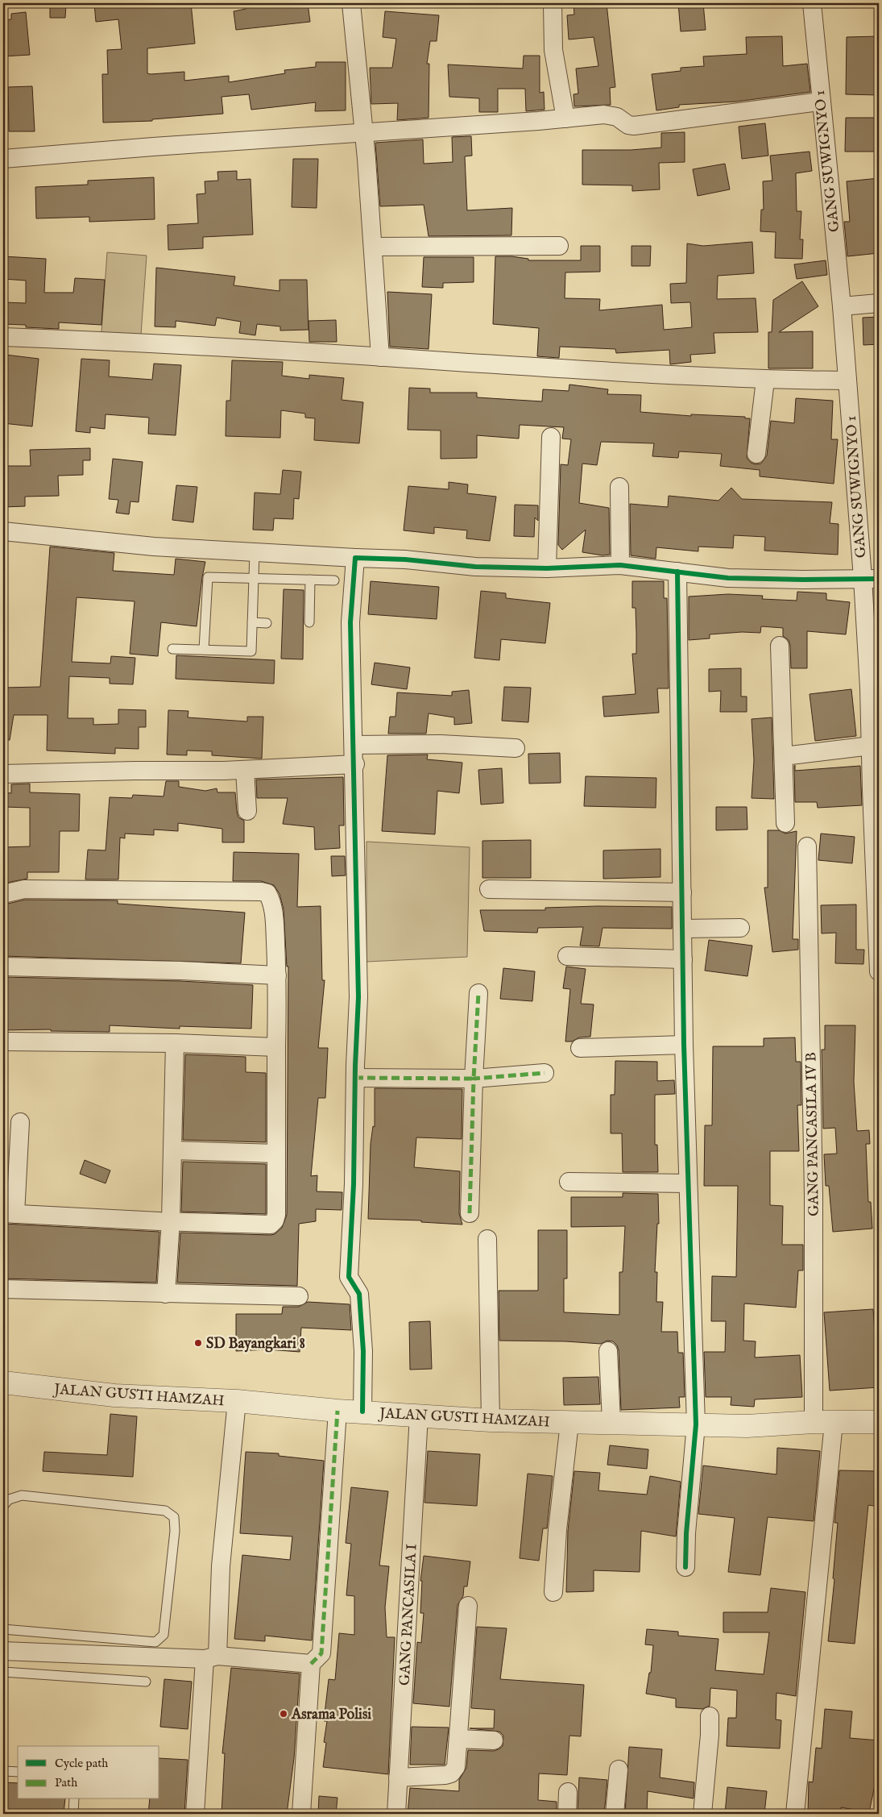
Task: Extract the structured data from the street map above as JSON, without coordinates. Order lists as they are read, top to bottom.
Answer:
{
  "streets": {
    "street": [
      "GANG SUWIGNYO 1",
      "GANG PANCASILA IV B",
      "JALAN GUSTI HAMZAH",
      "GANG PANCASILA I"
    ]
  },
  "crossings": [
    ["GANG PANCASILA IV B", "JALAN GUSTI HAMZAH"],
    ["JALAN GUSTI HAMZAH", "GANG PANCASILA I"]
  ],
  "places": ["SD Bayangkari 8", "Asrama Polisi"],
  "legend": ["Cycle path", "Path"]
}
